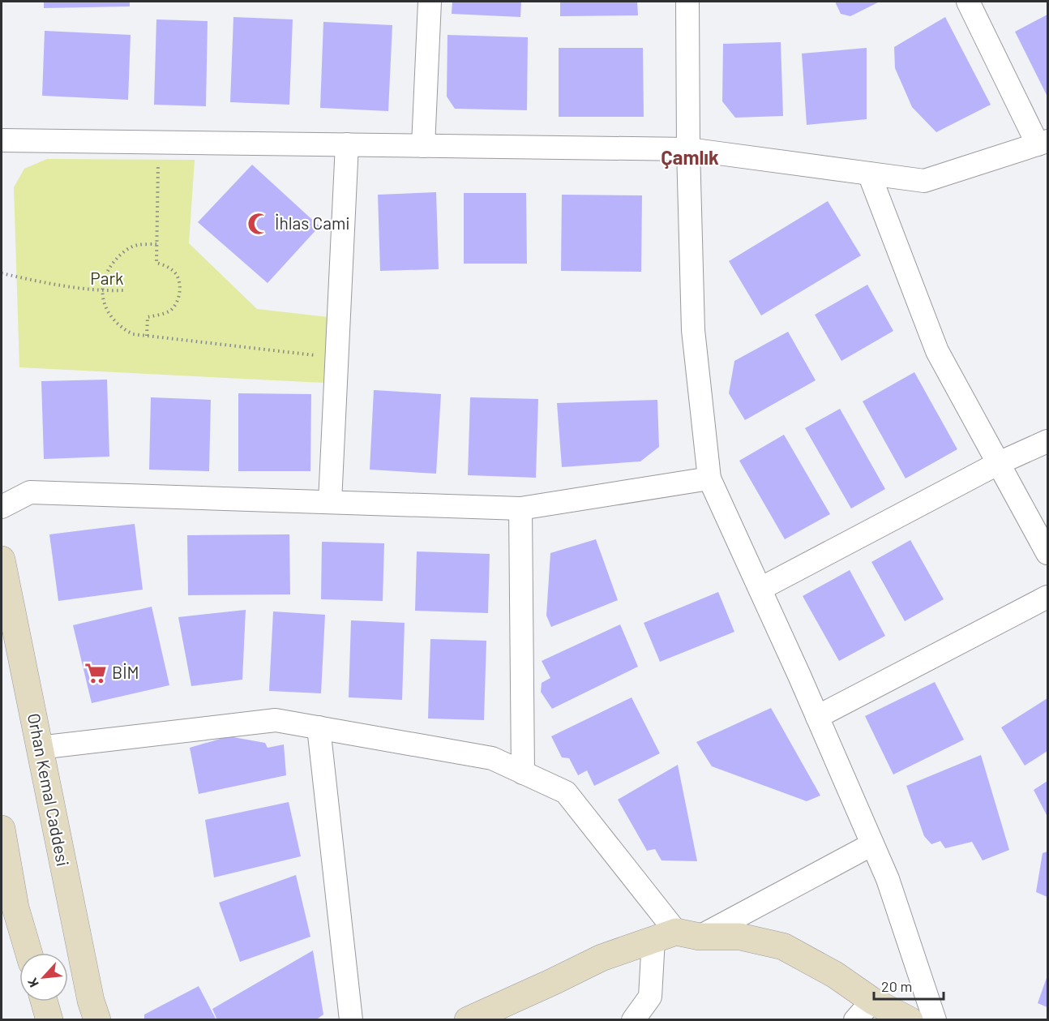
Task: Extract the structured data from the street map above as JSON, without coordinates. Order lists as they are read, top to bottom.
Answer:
{
  "streets": {
    "main road": ["Orhan Kemal Caddesi"]
  },
  "districts": ["Çamlık"],
  "parks": ["Park"],
  "places": {
    "mosque": ["İhlas Cami"],
    "supermarket": ["BİM"]
  },
  "scale_bar": "20 m",
  "north": "bottom left"
}
